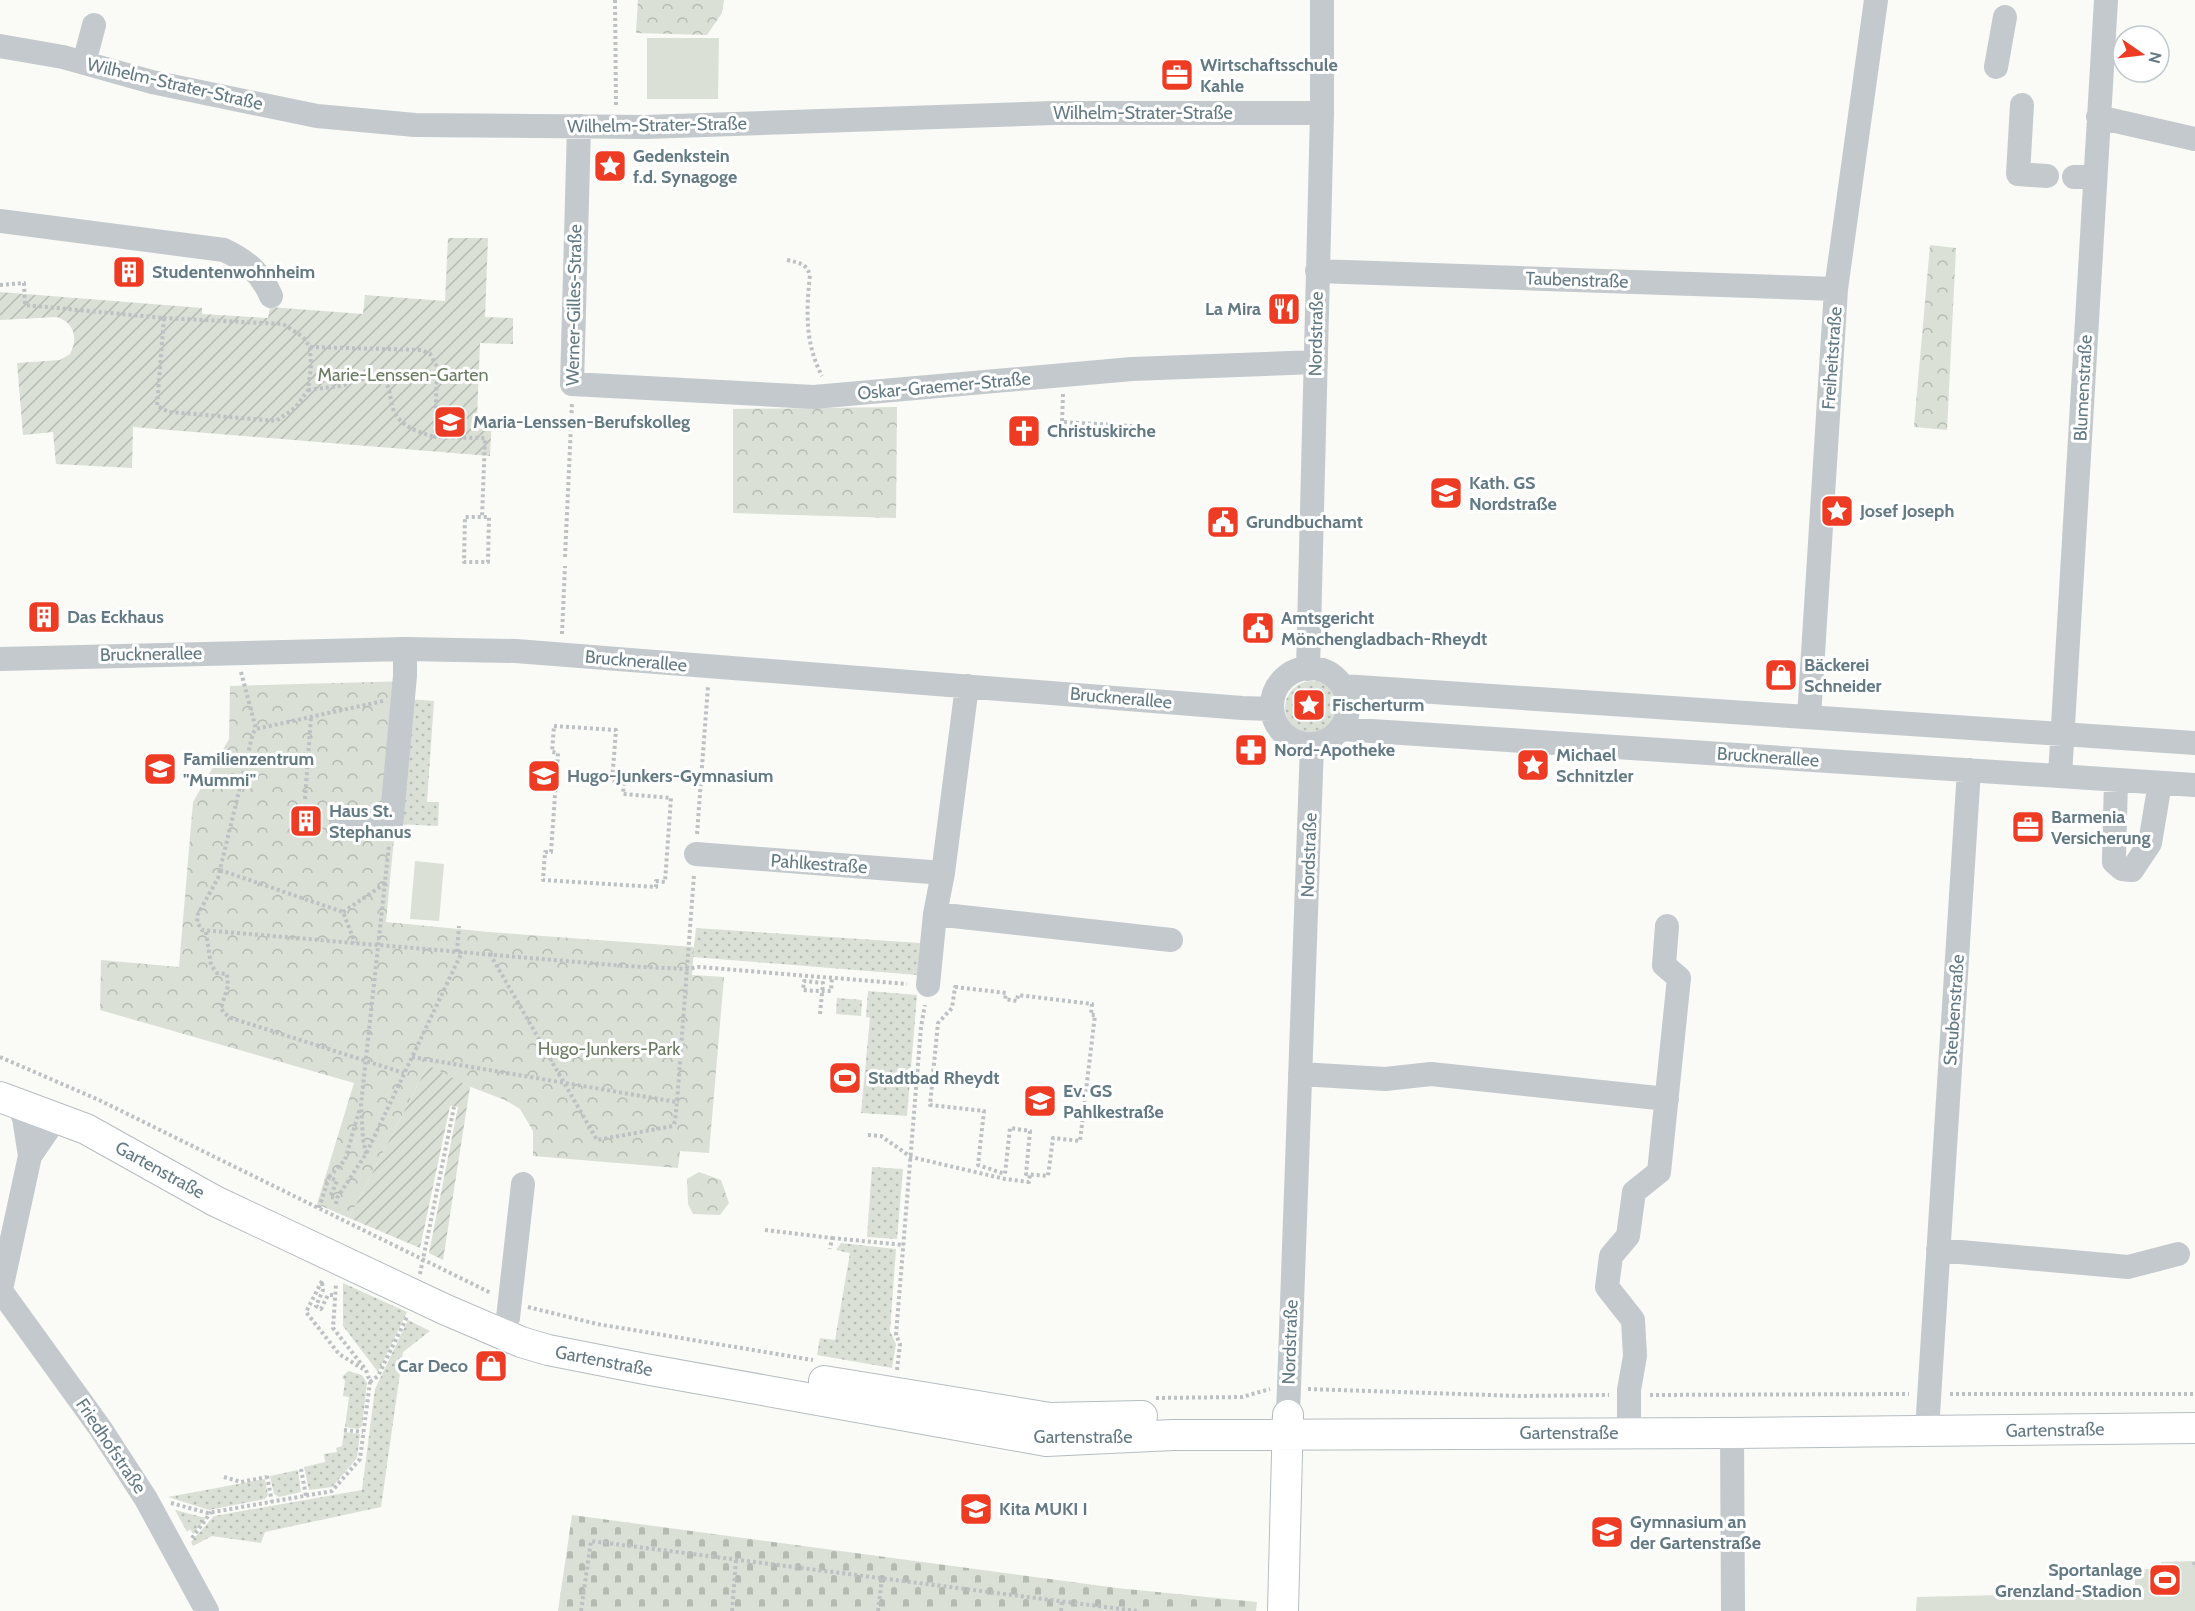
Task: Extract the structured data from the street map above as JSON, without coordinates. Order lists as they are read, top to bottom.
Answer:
{
  "streets": {
    "main road": ["Nordstraße", "Gartenstraße"],
    "street": [
      "Wilhelm-Strater-Straße",
      "Taubenstraße",
      "Werner-Gilles-Straße",
      "Freiheitstraße",
      "Oskar-Graemer-Straße",
      "Blumenstraße",
      "Brucknerallee",
      "Pahlkestraße",
      "Steubenstraße",
      "Friedhofstraße"
    ]
  },
  "crossings": [
    ["Wilhelm-Strater-Straße", "Werner-Gilles-Straße"],
    ["Wilhelm-Strater-Straße", "Nordstraße"],
    ["Taubenstraße", "Nordstraße"],
    ["Taubenstraße", "Freiheitstraße"],
    ["Werner-Gilles-Straße", "Oskar-Graemer-Straße"],
    ["Nordstraße", "Oskar-Graemer-Straße"],
    ["Nordstraße", "Brucknerallee"],
    ["Nordstraße", "Gartenstraße"],
    ["Blumenstraße", "Brucknerallee"],
    ["Brucknerallee", "Steubenstraße"],
    ["Steubenstraße", "Gartenstraße"]
  ],
  "parks": ["Marie-Lenssen-Garten", "Hugo-Junkers-Park"],
  "places": {
    "office": ["Wirtschaftsschule Kahle", "Barmenia Versicherung"],
    "place": [
      "Gedenkstein f.d. Synagoge",
      "Josef Joseph",
      "Fischerturm",
      "Michael Schnitzler"
    ],
    "building": ["Studentenwohnheim", "Das Eckhaus", "Haus St. Stephanus"],
    "restaurant": ["La Mira"],
    "school or university": [
      "Maria-Lenssen-Berufskolleg",
      "Kath. GS Nordstraße",
      "Familienzentrum \"Mummi\"",
      "Hugo-Junkers-Gymnasium",
      "Ev. GS Pahlkestraße",
      "Kita MUKI I",
      "Gymnasium an der Gartenstraße"
    ],
    "church": ["Christuskirche"],
    "public building": ["Grundbuchamt", "Amtsgericht Mönchengladbach-Rheydt"],
    "shop": ["Bäckerei Schneider", "Car Deco"],
    "pharmacy": ["Nord-Apotheke"],
    "sports": ["Stadtbad Rheydt", "Sportanlage Grenzland-Stadion"]
  },
  "north": "right"
}
